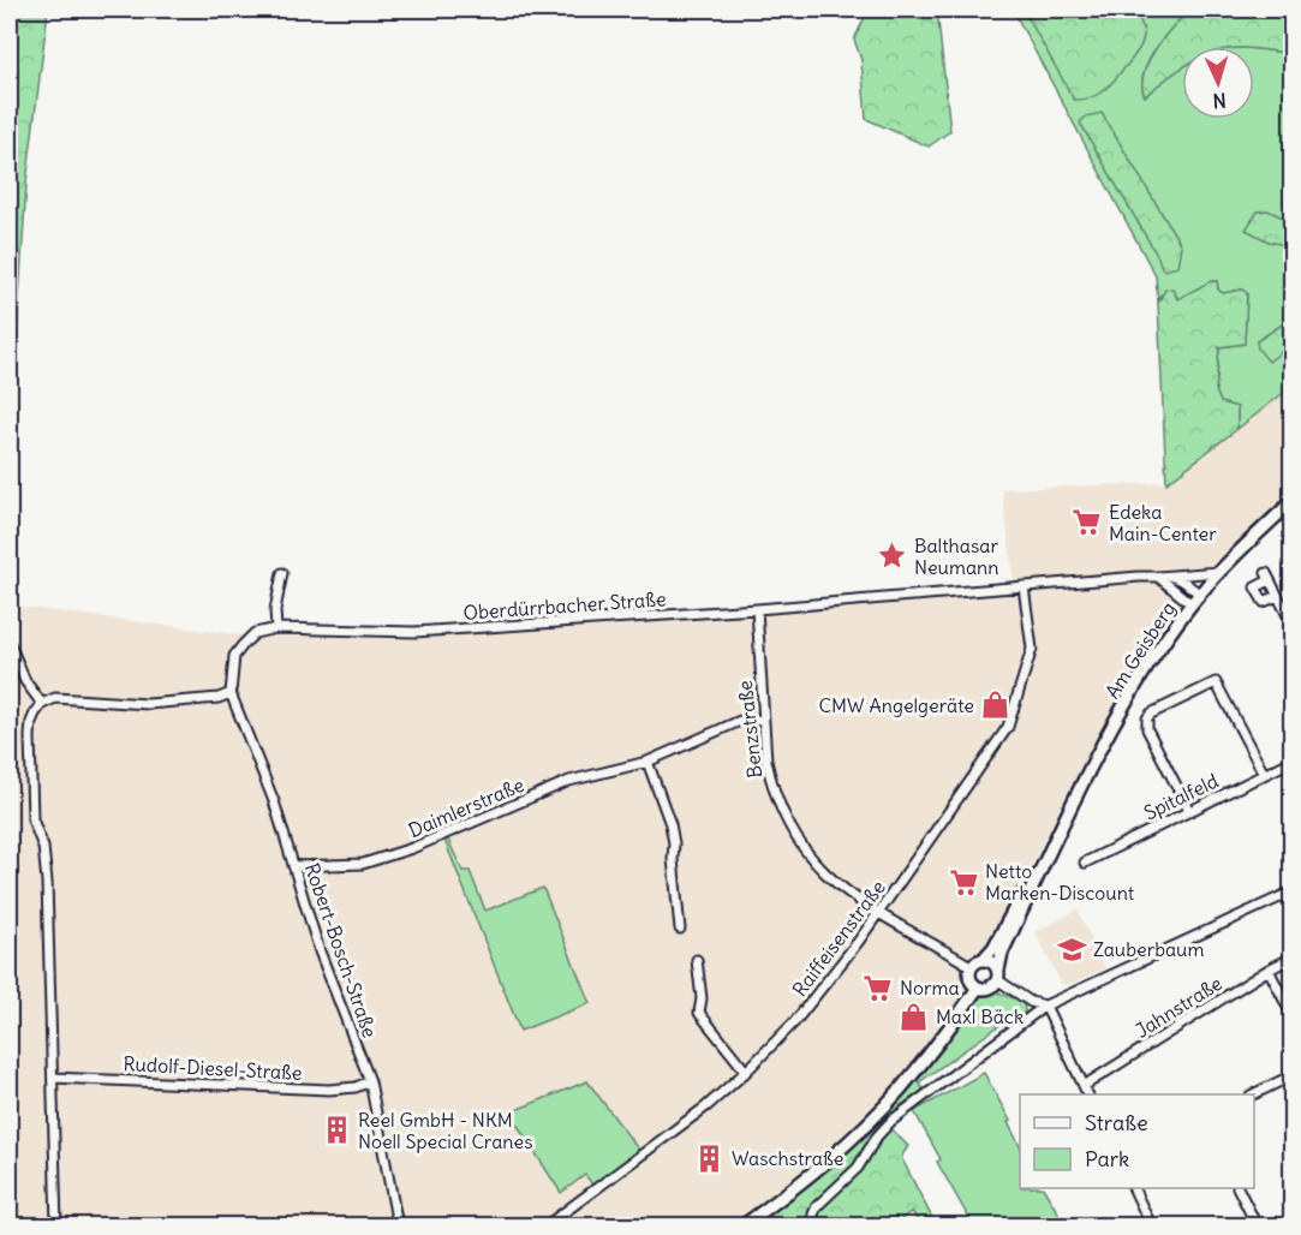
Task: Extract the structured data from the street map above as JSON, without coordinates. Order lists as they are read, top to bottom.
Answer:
{
  "streets": {
    "street": [
      "Oberdürrbacher Straße",
      "Am Geisberg",
      "Benzstraße",
      "Spitalfeld",
      "Daimlerstraße",
      "Raiffeisenstraße",
      "Robert-Bosch-Straße",
      "Jahnstraße",
      "Rudolf-Diesel-Straße"
    ]
  },
  "crossings": [
    ["Oberdürrbacher Straße", "Am Geisberg"],
    ["Oberdürrbacher Straße", "Benzstraße"],
    ["Oberdürrbacher Straße", "Raiffeisenstraße"],
    ["Oberdürrbacher Straße", "Robert-Bosch-Straße"],
    ["Am Geisberg", "Benzstraße"],
    ["Benzstraße", "Daimlerstraße"],
    ["Benzstraße", "Raiffeisenstraße"],
    ["Daimlerstraße", "Robert-Bosch-Straße"],
    ["Robert-Bosch-Straße", "Rudolf-Diesel-Straße"]
  ],
  "places": {
    "supermarket": ["Edeka Main-Center", "Netto Marken-Discount", "Norma"],
    "place": ["Balthasar Neumann"],
    "shop": ["CMW Angelgeräte", "Maxl Bäck"],
    "school or university": ["Zauberbaum"],
    "building": ["Reel GmbH - NKM Noell Special Cranes", "Waschstraße"]
  },
  "legend": ["Straße", "Park"],
  "north": "bottom"
}
